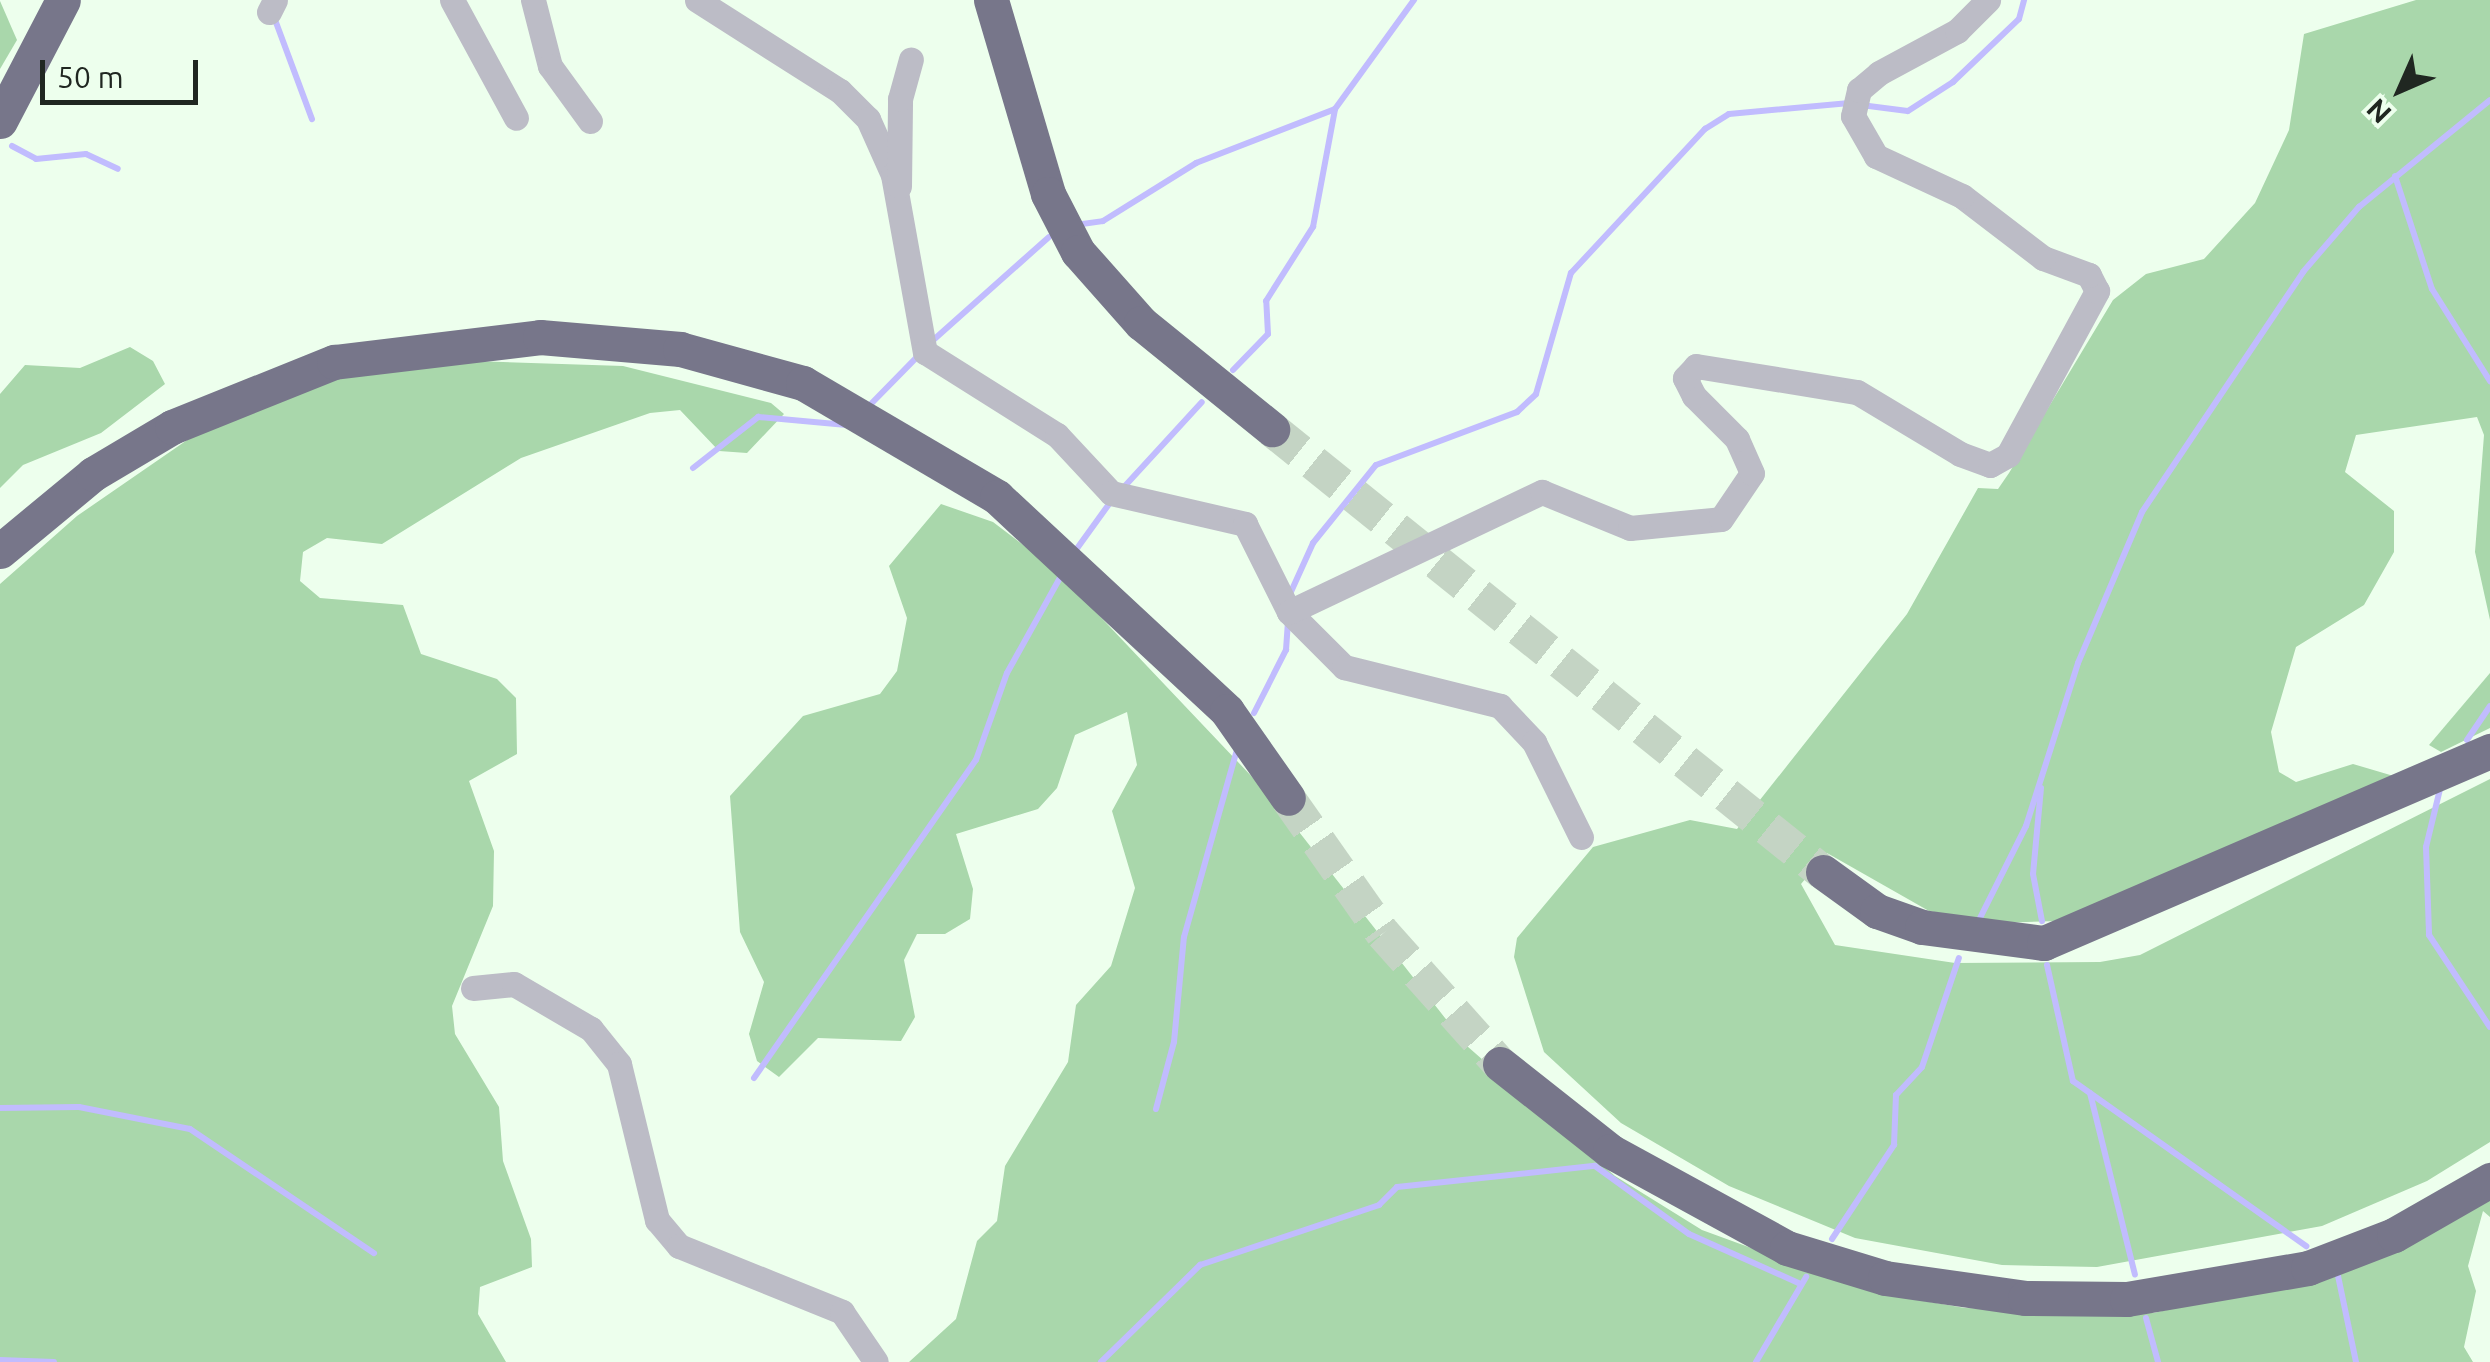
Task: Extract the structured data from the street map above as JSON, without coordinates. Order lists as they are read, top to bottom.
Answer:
{
  "scale_bar": "50 m",
  "north": "bottom left"
}
